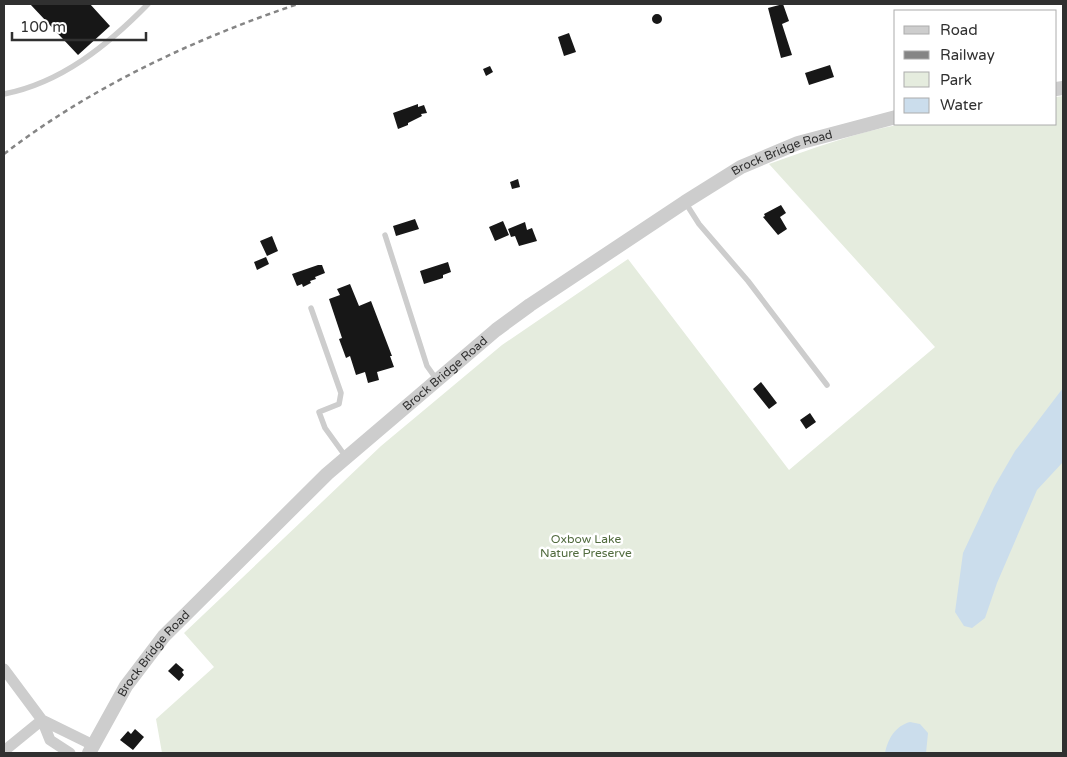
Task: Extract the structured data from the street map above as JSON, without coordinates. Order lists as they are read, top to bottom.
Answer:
{
  "streets": {
    "street": ["Brock Bridge Road"]
  },
  "parks": ["Oxbow Lake Nature Preserve"],
  "legend": [
    "Road",
    "Railway",
    "Park",
    "Water"
  ],
  "scale_bar": "100 m"
}
